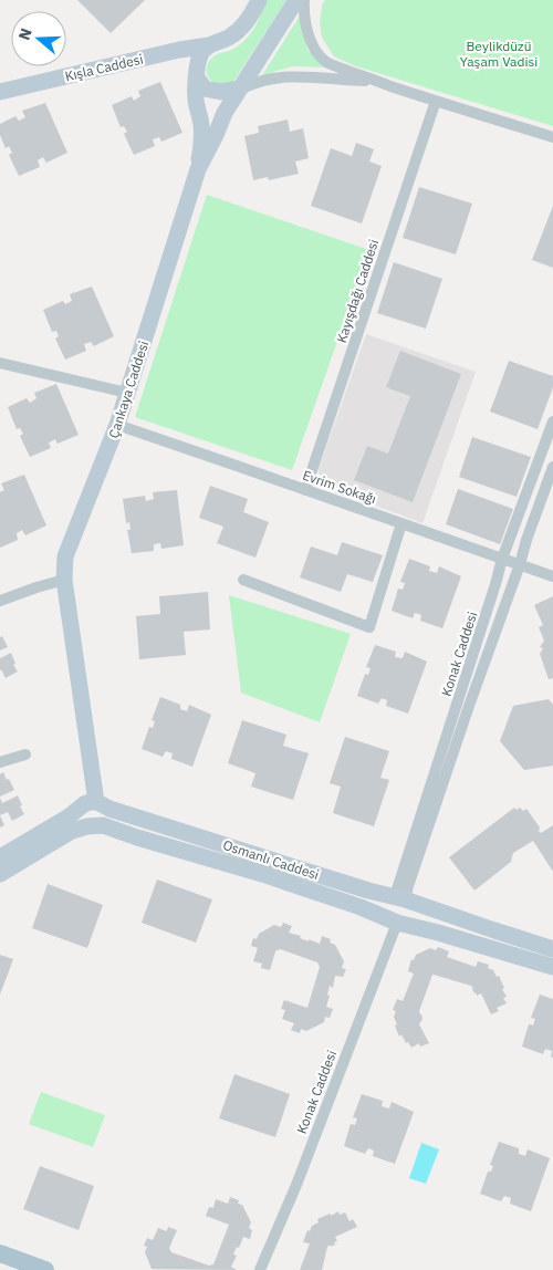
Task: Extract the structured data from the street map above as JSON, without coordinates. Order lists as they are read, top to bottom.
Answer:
{
  "streets": {
    "main road": ["Kışla Caddesi", "Çankaya Caddesi", "Osmanlı Caddesi"],
    "street": ["Kayışdağı Caddesi", "Evrim Sokağı", "Konak Caddesi"]
  },
  "crossings": [
    ["Kayışdağı Caddesi", "Evrim Sokağı"],
    ["Çankaya Caddesi", "Evrim Sokağı"],
    ["Çankaya Caddesi", "Osmanlı Caddesi"],
    ["Evrim Sokağı", "Konak Caddesi"],
    ["Konak Caddesi", "Osmanlı Caddesi"]
  ],
  "parks": ["Beylikdüzü Yaşam Vadisi"],
  "north": "left"
}
